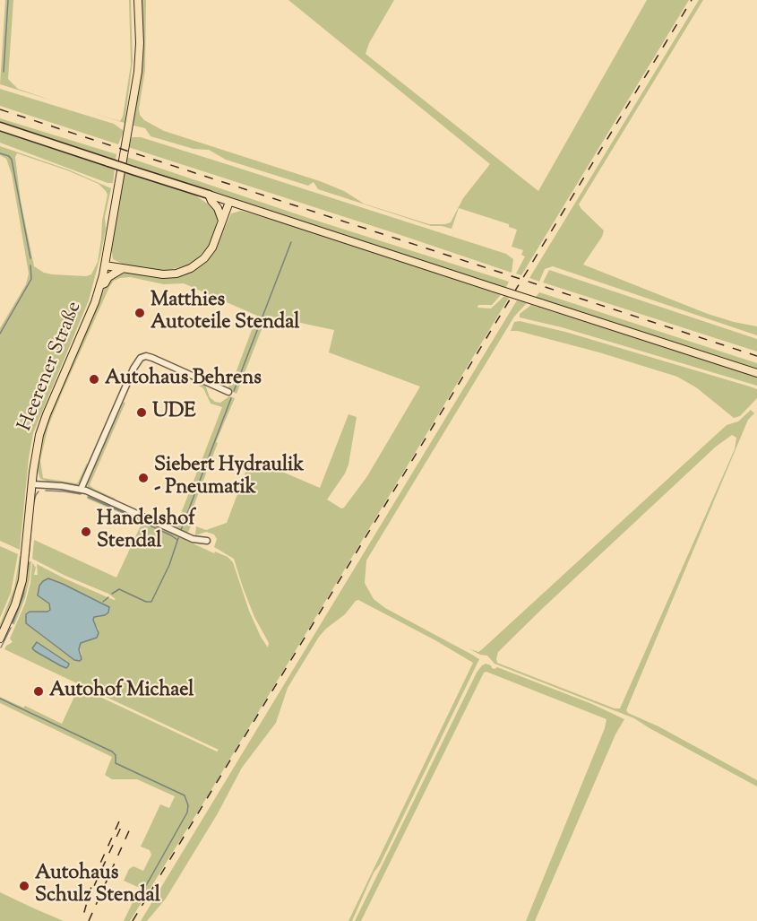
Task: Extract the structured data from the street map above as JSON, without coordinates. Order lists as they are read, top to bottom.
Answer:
{
  "streets": {
    "main road": ["Heerener Straße"]
  },
  "places": [
    "Matthies Autoteile Stendal",
    "Autohaus Behrens",
    "UDE",
    "Siebert Hydraulik - Pneumatik",
    "Handelshof Stendal",
    "Autohof Michael",
    "Autohaus Schulz Stendal"
  ]
}
